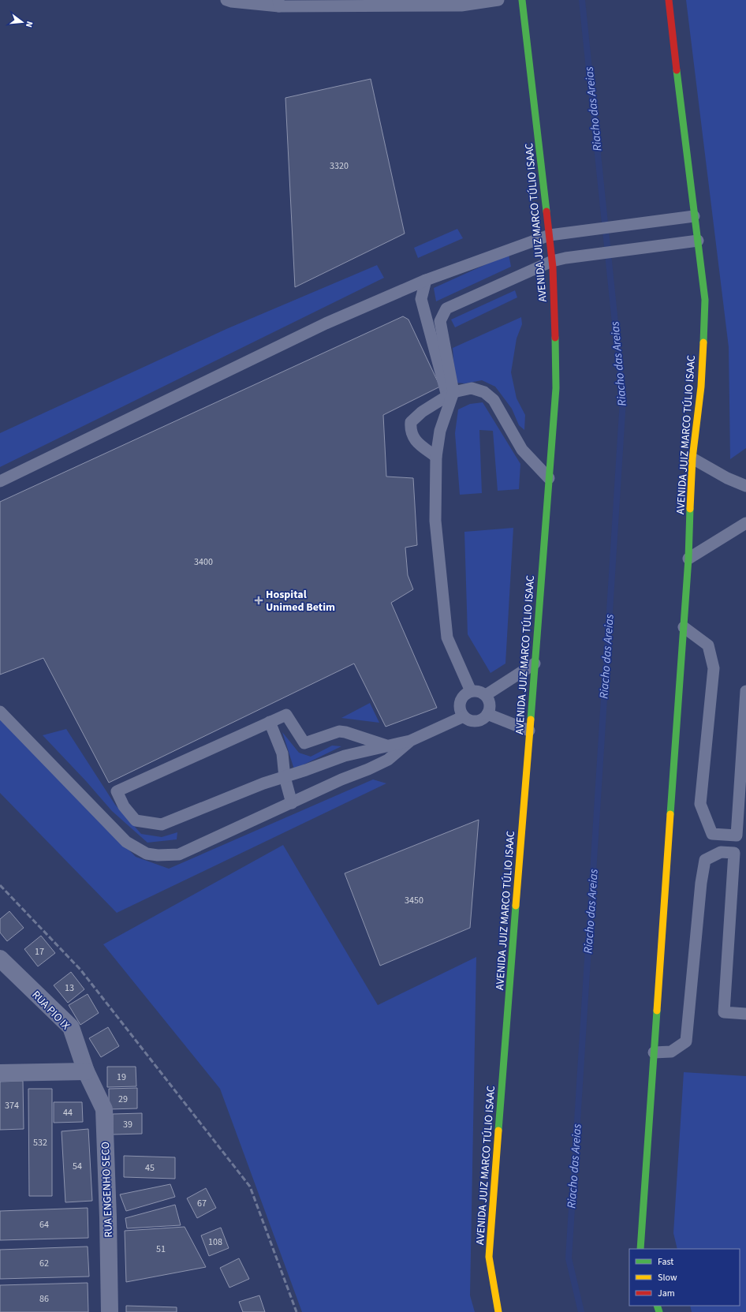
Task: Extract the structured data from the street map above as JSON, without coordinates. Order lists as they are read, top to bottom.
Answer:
{
  "streets": {
    "main road": ["AVENIDA JUIZ MARCO TÚLIO ISAAC"],
    "street": ["RUA PIO IX", "RUA ENGENHO SECO"]
  },
  "crossings": [
    ["RUA PIO IX", "RUA ENGENHO SECO"]
  ],
  "water": ["Riacho das Areias"],
  "places": {
    "health": ["Hospital Unimed Betim"]
  },
  "house_numbers": [
    "3320",
    "3400",
    "3450",
    "17",
    "13",
    "19",
    "29",
    "374",
    "44",
    "39",
    "532",
    "54",
    "45",
    "67",
    "64",
    "108",
    "51",
    "62",
    "86"
  ],
  "legend": ["Fast", "Slow", "Jam"],
  "north": "right"
}
